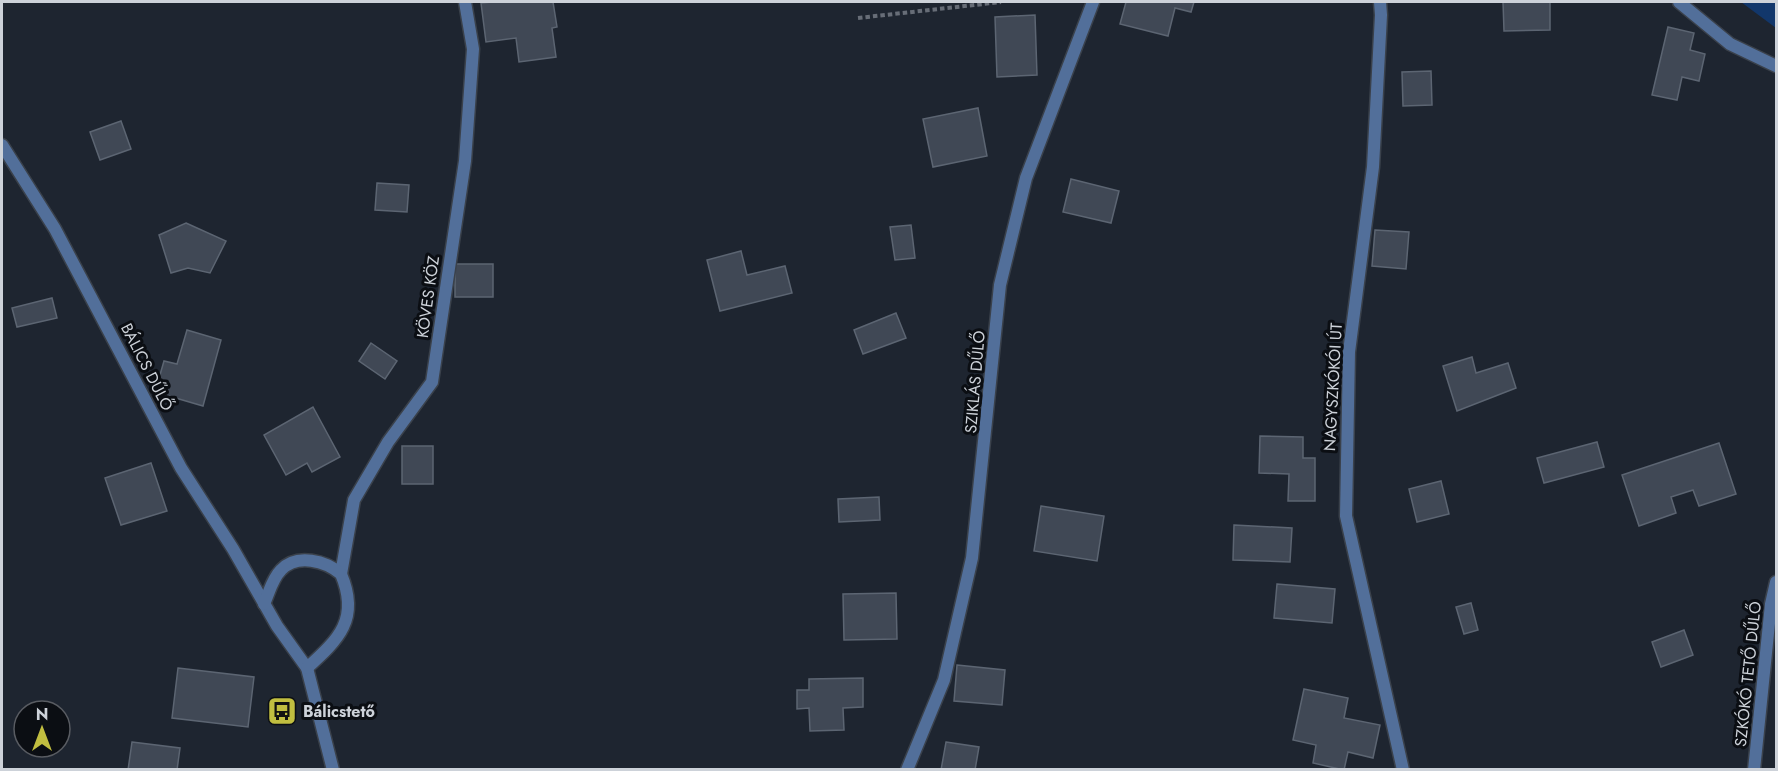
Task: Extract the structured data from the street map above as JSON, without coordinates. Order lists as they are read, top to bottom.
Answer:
{
  "streets": {
    "street": [
      "KÖVES KÖZ",
      "BÁLICS DŰLŐ",
      "SZIKLÁS DŰLŐ",
      "NAGYSZKÓKÓI ÚT",
      "SZKÓKÓ TETŐ DŰLŐ"
    ]
  },
  "crossings": [
    ["KÖVES KÖZ", "BÁLICS DŰLŐ"]
  ],
  "places": {
    "bus stop": ["Bálicstető"]
  },
  "north": "top"
}
